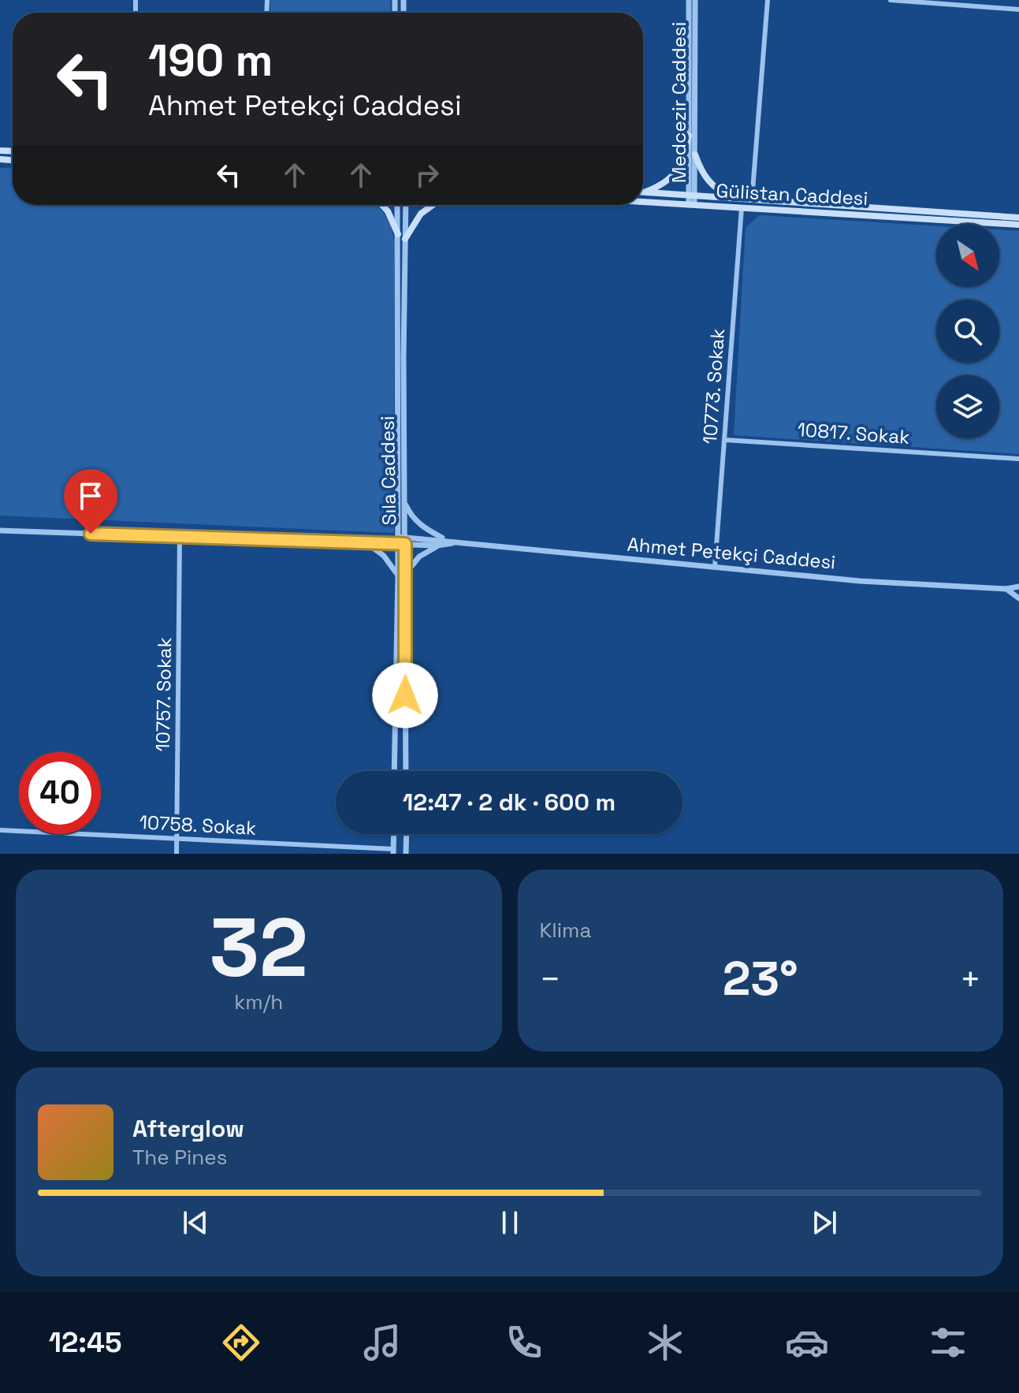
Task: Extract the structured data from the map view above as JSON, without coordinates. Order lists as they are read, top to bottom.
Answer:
{
  "streets": {
    "main road": ["Gülistan Caddesi"],
    "street": [
      "Medcezir Caddesi",
      "10773. Sokak",
      "10817. Sokak",
      "Sıla Caddesi",
      "Ahmet Petekçi Caddesi",
      "10757. Sokak",
      "10758. Sokak"
    ]
  },
  "crossings": [
    ["Medcezir Caddesi", "Gülistan Caddesi"],
    ["Gülistan Caddesi", "10773. Sokak"],
    ["10773. Sokak", "10817. Sokak"],
    ["10773. Sokak", "Ahmet Petekçi Caddesi"],
    ["Sıla Caddesi", "Ahmet Petekçi Caddesi"],
    ["Ahmet Petekçi Caddesi", "10757. Sokak"],
    ["10757. Sokak", "10758. Sokak"]
  ],
  "north": "bottom right",
  "page": {
    "turn": ["190 m", "Ahmet Petekçi Caddesi"],
    "limit": "40",
    "trip": "12:47 · 2 dk · 600 m",
    "tile": [
      ["32", "km/h"],
      "Klima"
    ],
    "heat": ["−", "23°", "+"],
    "song": ["Afterglow", "The Pines"],
    "tabs": "12:45"
  }
}
